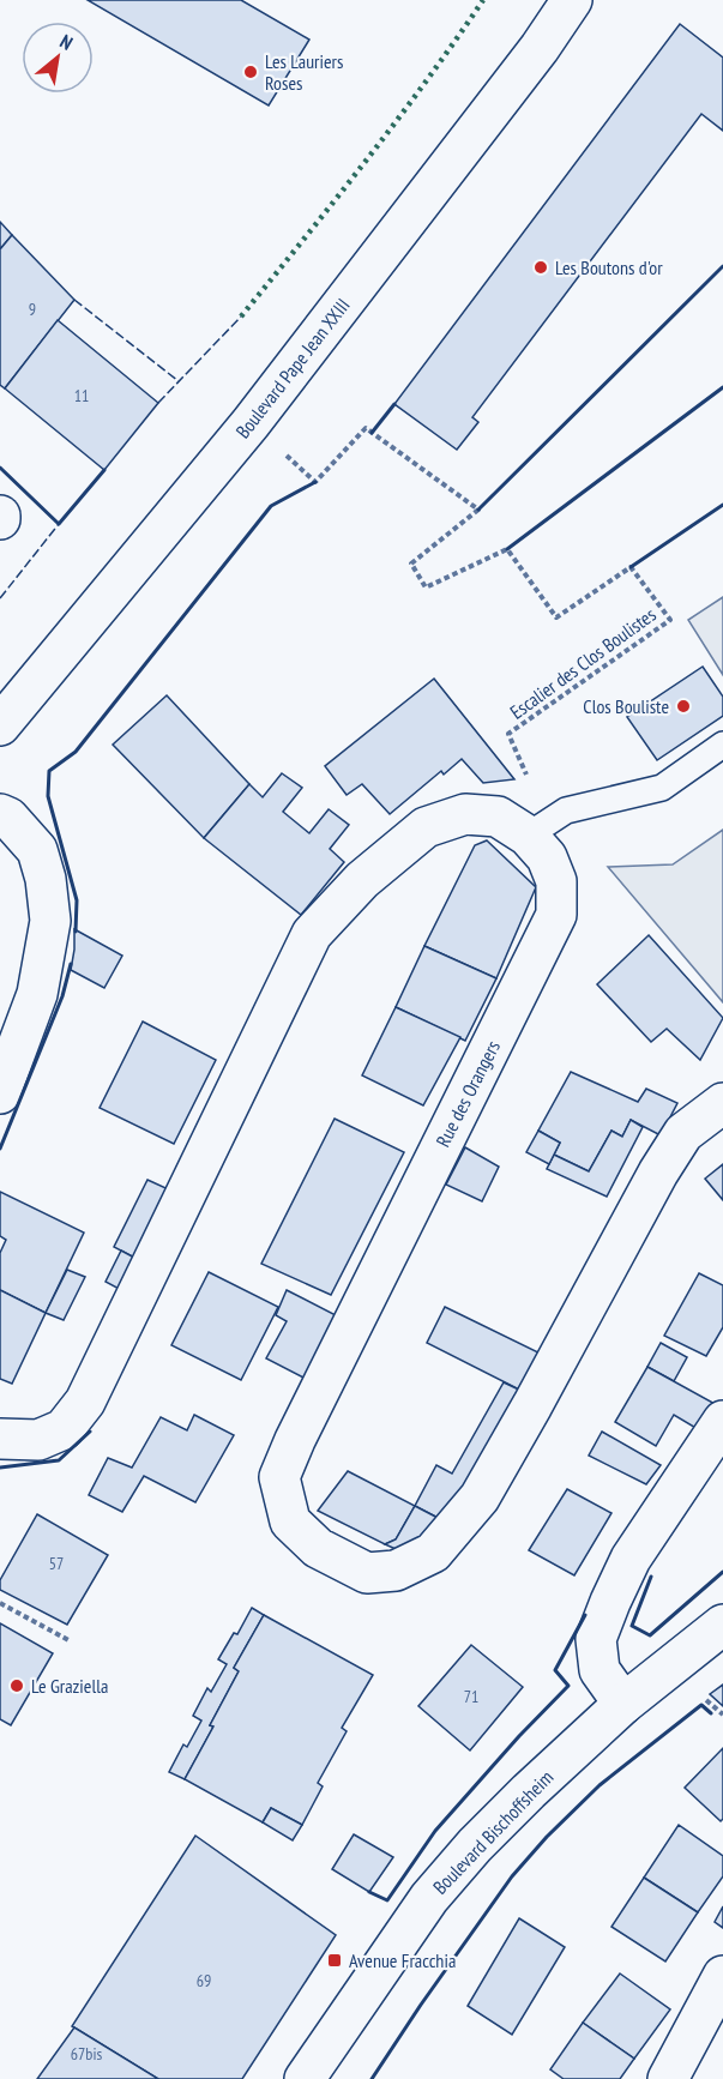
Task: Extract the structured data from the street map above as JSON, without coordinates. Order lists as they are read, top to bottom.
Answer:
{
  "streets": {
    "street": ["Boulevard Pape Jean XXIII", "Rue des Orangers", "Boulevard Bischoffsheim"],
    "path": ["Escalier des Clos Boulistes"]
  },
  "places": {
    "other": [
      "Les Lauriers Roses",
      "Les Boutons d'or",
      "Clos Bouliste",
      "Le Graziella"
    ],
    "transit": ["Avenue Fracchia"]
  },
  "house_numbers": [
    "9",
    "11",
    "57",
    "71",
    "69",
    "67bis"
  ],
  "north": "top right"
}
